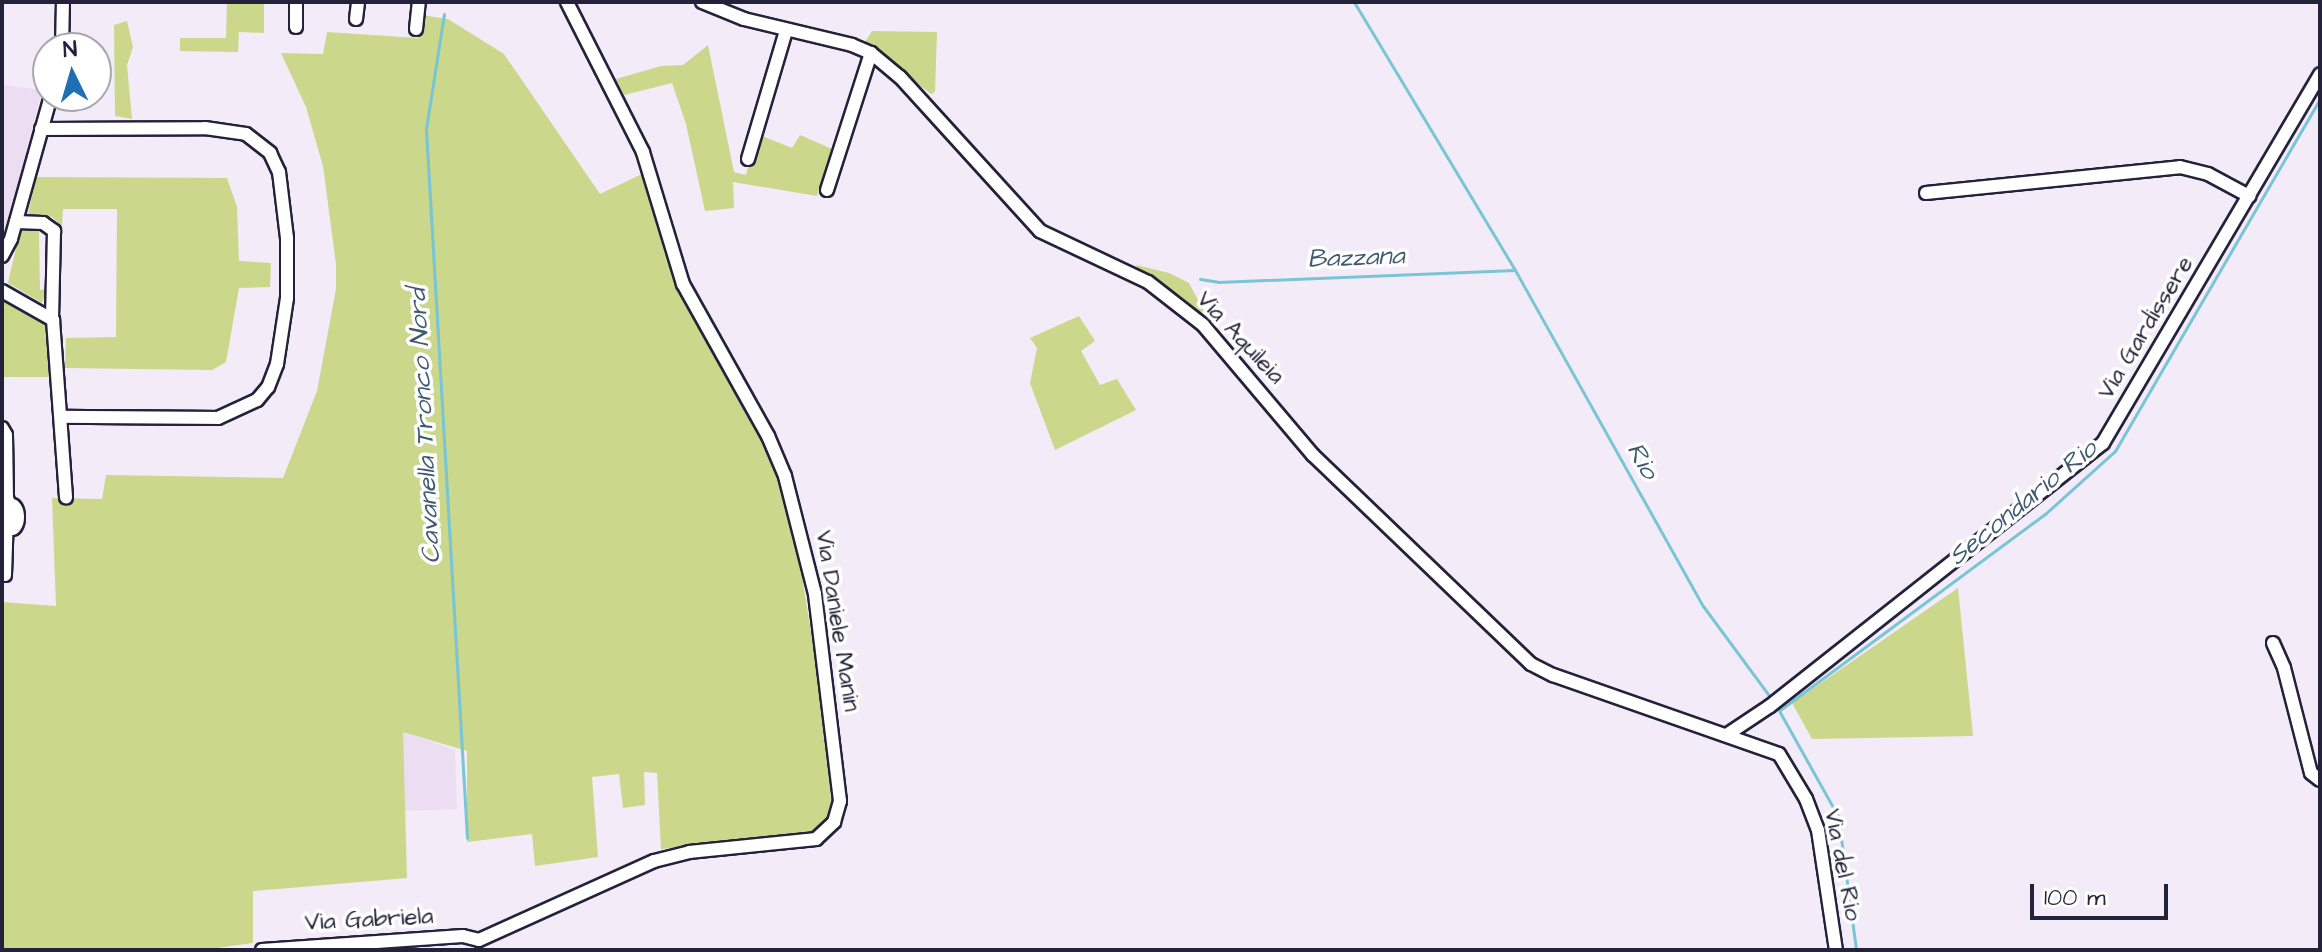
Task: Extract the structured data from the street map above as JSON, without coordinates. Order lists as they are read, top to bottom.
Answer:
{
  "streets": {
    "street": [
      "Via Gardissere",
      "Via Aquileia",
      "Via Daniele Manin",
      "Via del Rio",
      "Via Gabriela"
    ]
  },
  "crossings": [
    ["Via Gardissere", "Via Aquileia"],
    ["Via Gardissere", "Via del Rio"],
    ["Via Aquileia", "Via del Rio"],
    ["Via Daniele Manin", "Via Gabriela"]
  ],
  "water": [
    "Bazzana",
    "Cavanella Tronco Nord",
    "Rio",
    "Secondario Rio"
  ],
  "scale_bar": "100 m",
  "north": "top"
}
